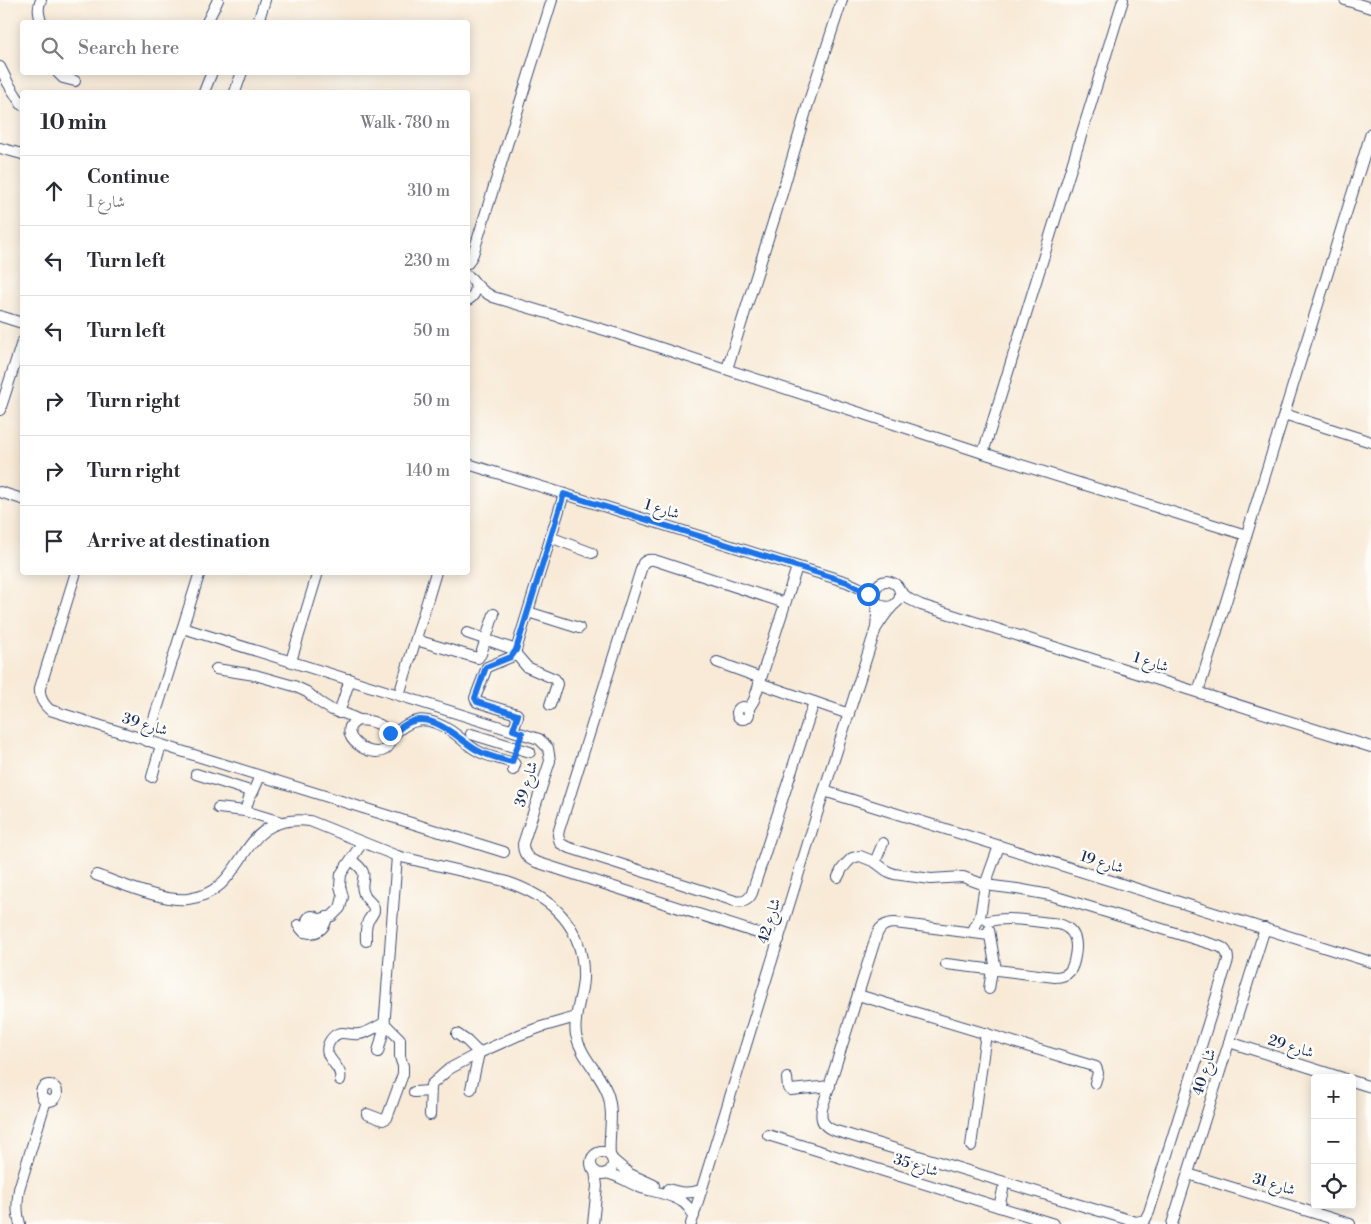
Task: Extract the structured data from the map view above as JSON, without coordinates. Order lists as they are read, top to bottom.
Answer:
{
  "streets": {
    "street": [
      "شارع 1",
      "شارع 39",
      "شارع 19",
      "شارع 42",
      "شارع 29",
      "شارع 40",
      "شارع 35",
      "شارع 31"
    ]
  },
  "crossings": [
    ["شارع 1", "شارع 42"],
    ["شارع 39", "شارع 42"],
    ["شارع 19", "شارع 42"],
    ["شارع 19", "شارع 40"],
    ["شارع 29", "شارع 40"],
    ["شارع 40", "شارع 31"]
  ],
  "page": {
    "search": "Search here",
    "heading": ["10 min", "Walk · 780 m"],
    "list": [
      ["Continue", "شارع 1", "310 m"],
      ["Turn left", "230 m"],
      ["Turn left", "50 m"],
      ["Turn right", "50 m"],
      ["Turn right", "140 m"],
      "Arrive at destination"
    ],
    "map_buttons": ["+", "−"]
  }
}
